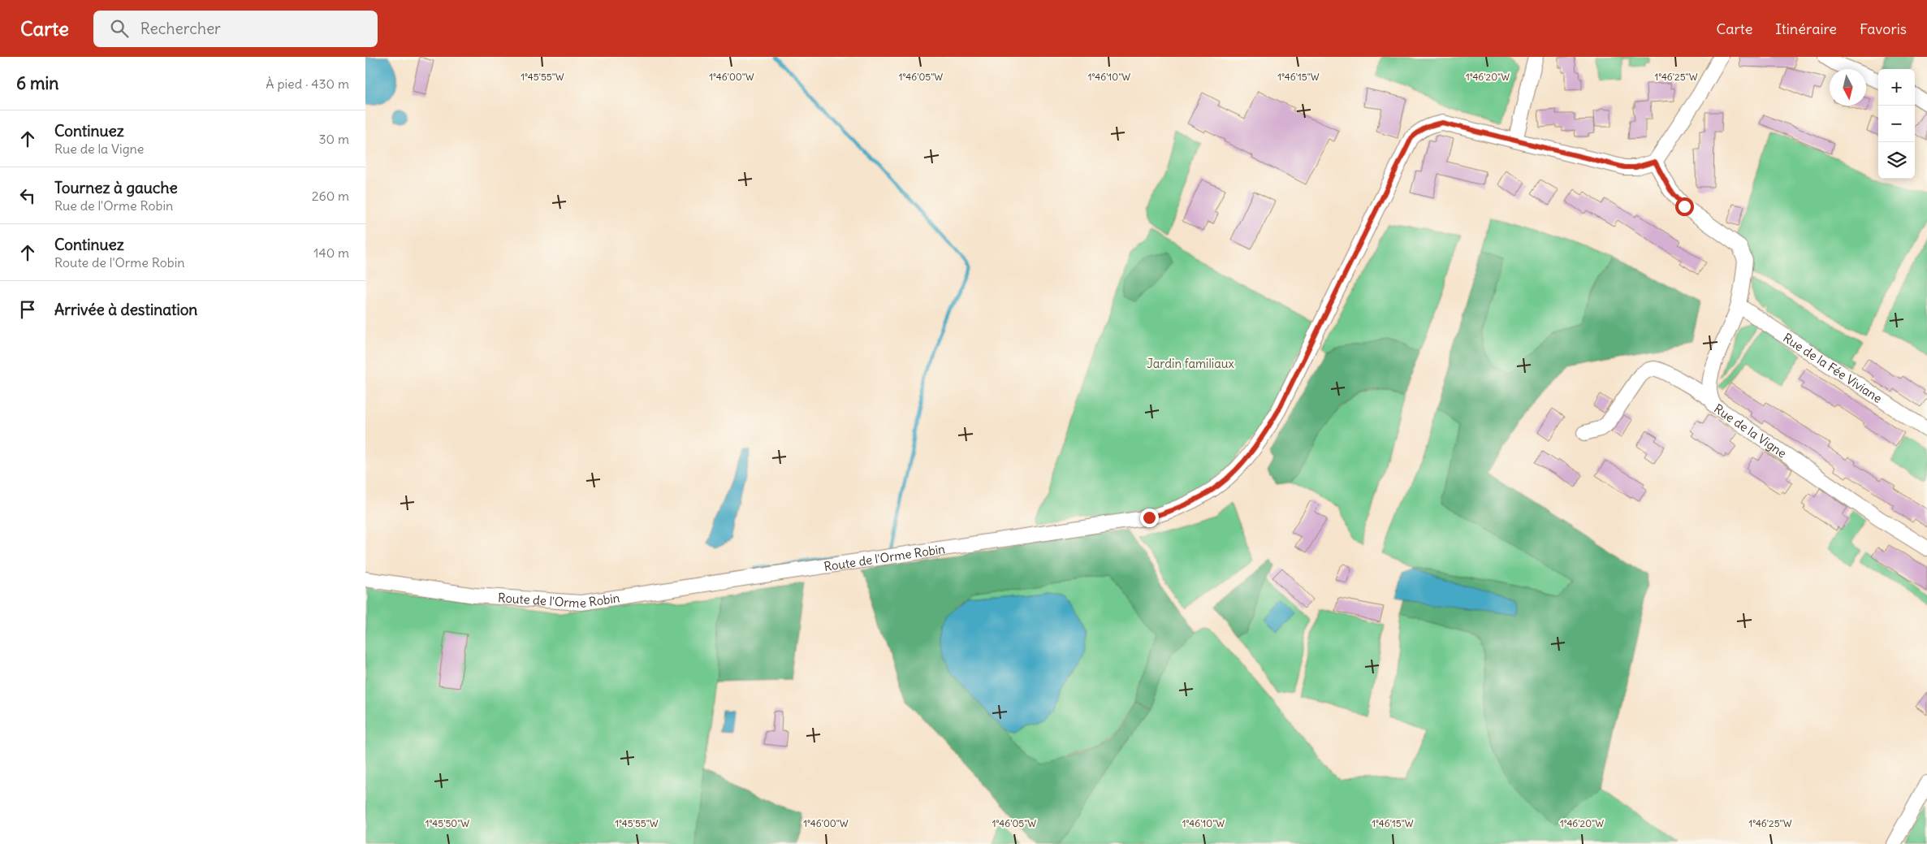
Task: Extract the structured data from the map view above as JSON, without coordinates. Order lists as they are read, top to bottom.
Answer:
{
  "streets": {
    "street": ["Rue de la Fée Viviane", "Rue de la Vigne", "Route de l'Orme Robin"]
  },
  "crossings": [
    ["Rue de la Fée Viviane", "Rue de la Vigne"],
    ["Rue de la Vigne", "Route de l'Orme Robin"]
  ],
  "parks": ["Jardin familiaux"],
  "north": "bottom",
  "page": {
    "header": "Carte",
    "search": "Rechercher",
    "nav": ["Carte", "Itinéraire", "Favoris"],
    "heading": ["6 min", "À pied · 430 m"],
    "map_buttons": ["+", "−"],
    "list": [
      ["Continuez", "Rue de la Vigne", "30 m"],
      ["Tournez à gauche", "Rue de l'Orme Robin", "260 m"],
      ["Continuez", "Route de l'Orme Robin", "140 m"],
      "Arrivée à destination"
    ]
  },
  "coordinates": [
    "1°45'55\"W",
    "1°46'00\"W",
    "1°46'05\"W",
    "1°46'10\"W",
    "1°46'15\"W",
    "1°46'20\"W",
    "1°46'25\"W",
    "1°45'50\"W"
  ]
}
